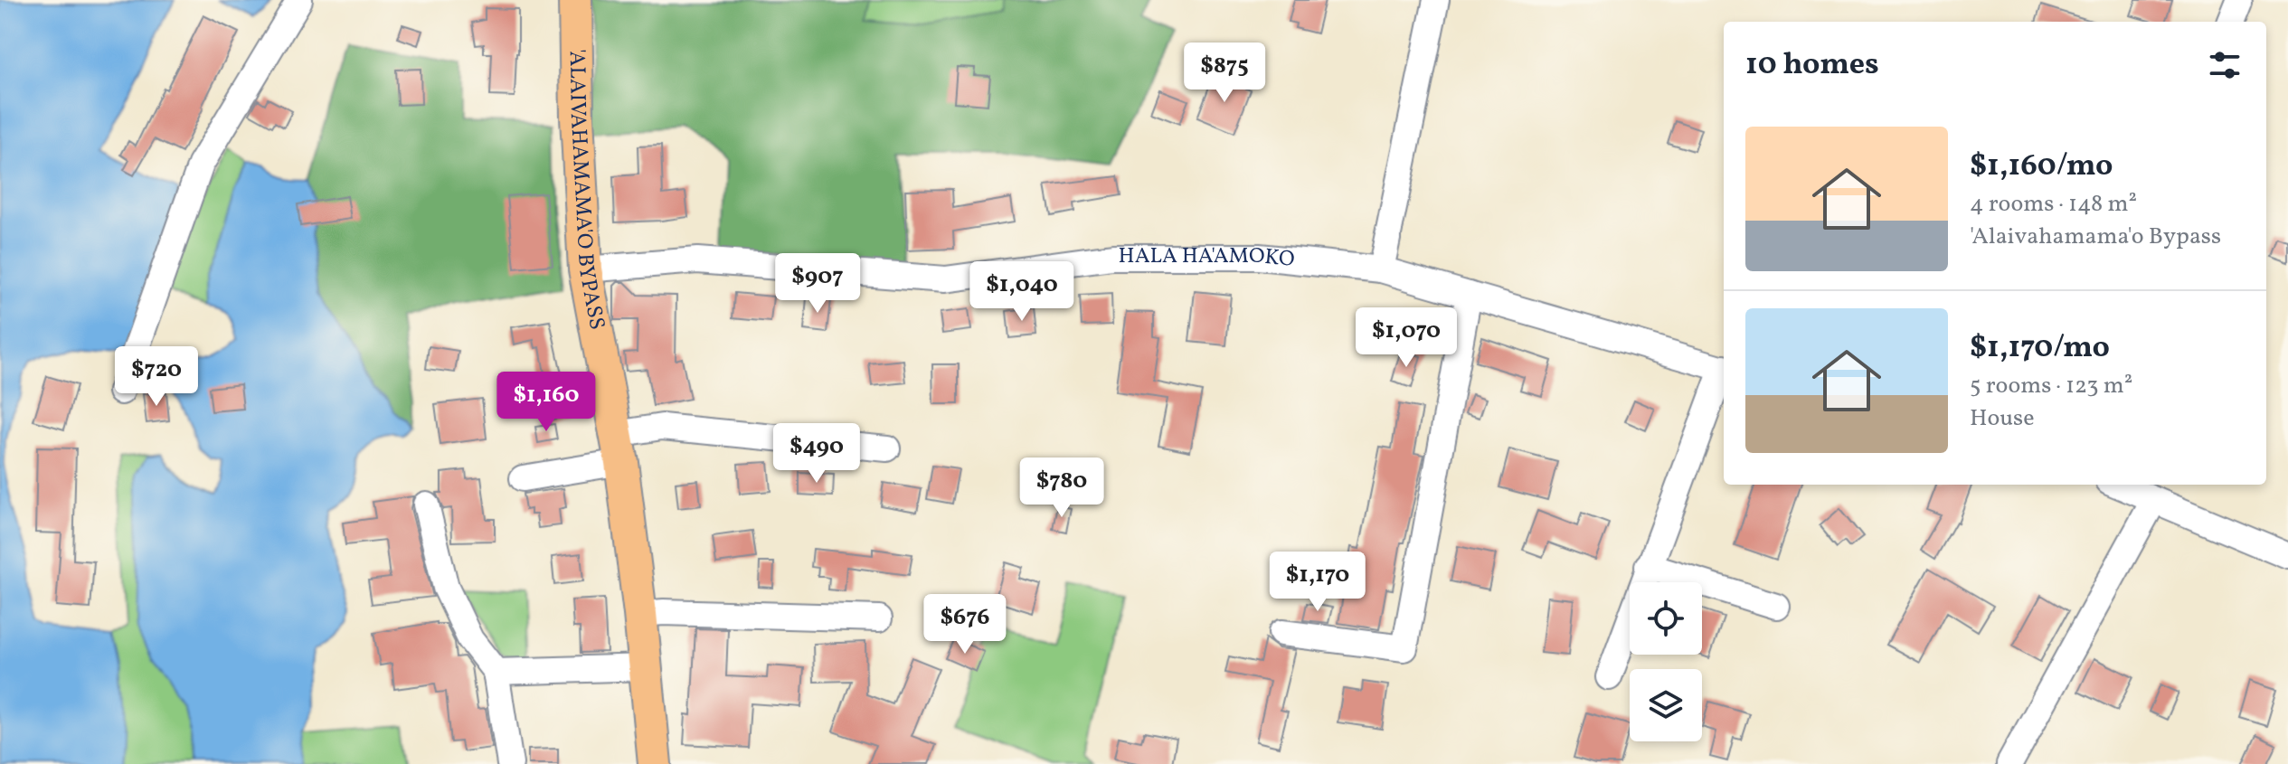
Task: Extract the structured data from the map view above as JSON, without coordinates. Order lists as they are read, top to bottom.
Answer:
{
  "streets": {
    "main road": ["'ALAIVAHAMAMA'O BYPASS"],
    "street": ["HALA HA'AMOKO"]
  },
  "crossings": [
    ["'ALAIVAHAMAMA'O BYPASS", "HALA HA'AMOKO"]
  ],
  "page": {
    "heading": "10 homes",
    "price": [
      "$875",
      "$907",
      "$1,040",
      "$1,070",
      "$720",
      "$1,160",
      "$490",
      "$780",
      "$1,170",
      "$676"
    ],
    "list": [
      {
        "name": "$1,160/mo",
        "note": "4 rooms · 148 m² · 'Alaivahamama'o Bypass"
      },
      {
        "name": "$1,170/mo",
        "note": "5 rooms · 123 m² · House"
      }
    ]
  }
}
